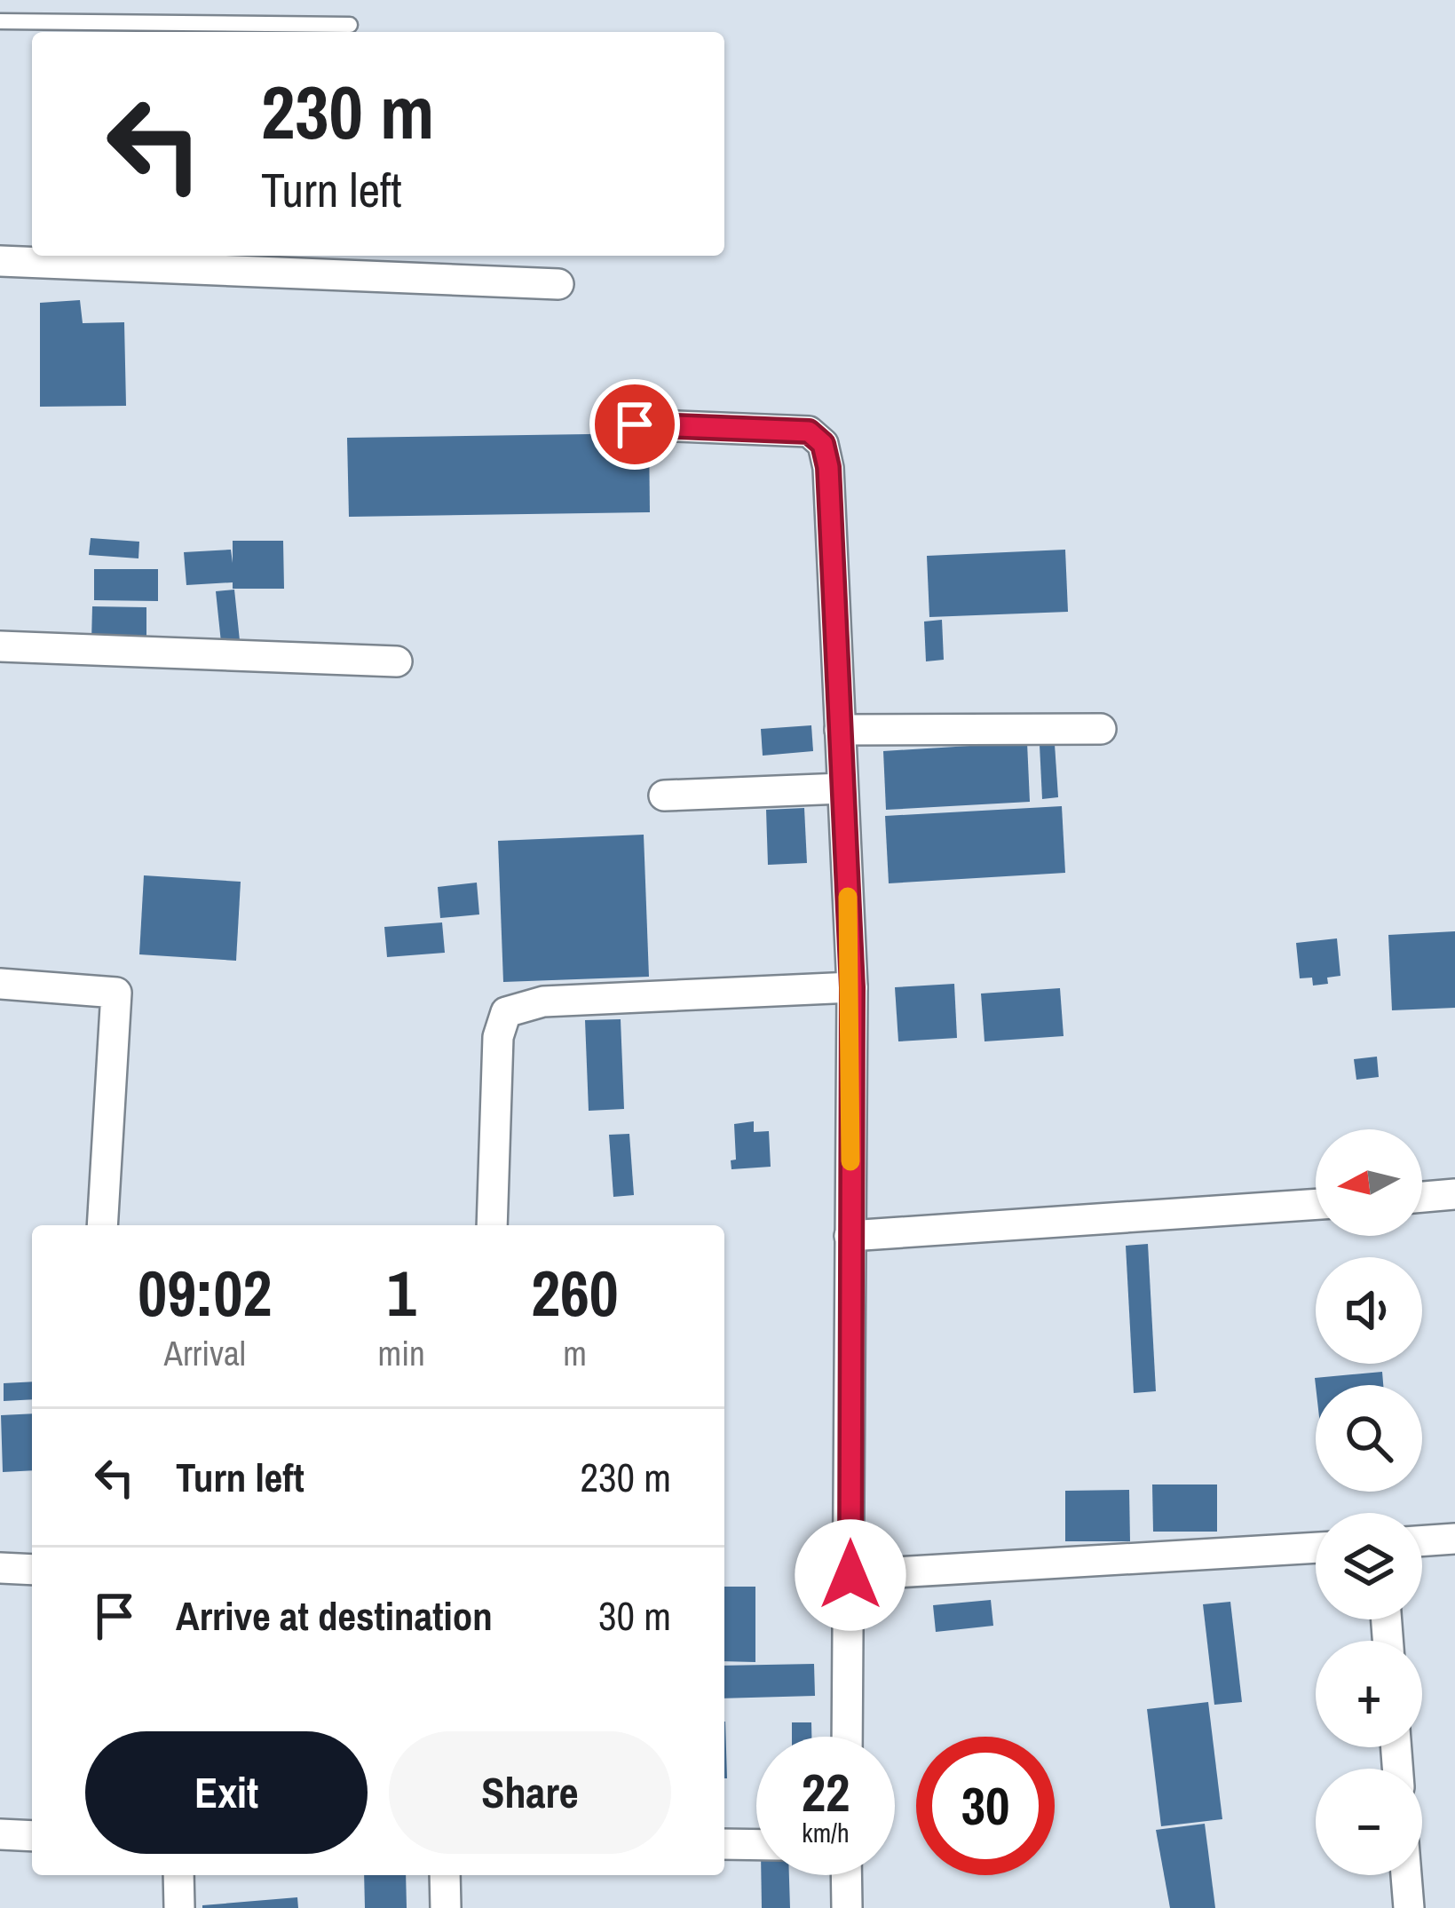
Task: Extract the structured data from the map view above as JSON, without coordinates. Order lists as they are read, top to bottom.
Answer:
{
  "north": "left",
  "page": {
    "turn": ["230 m", "Turn left"],
    "map_buttons": ["+", "−"],
    "eta": [
      "09:02",
      "Arrival",
      "1",
      "min",
      "260",
      "m"
    ],
    "list": [
      {
        "name": "Turn left",
        "value": "230 m"
      },
      {
        "name": "Arrive at destination",
        "value": "30 m"
      }
    ],
    "buttons": ["Exit", "Share"],
    "speed": "22 km/h",
    "limit": "30"
  }
}
